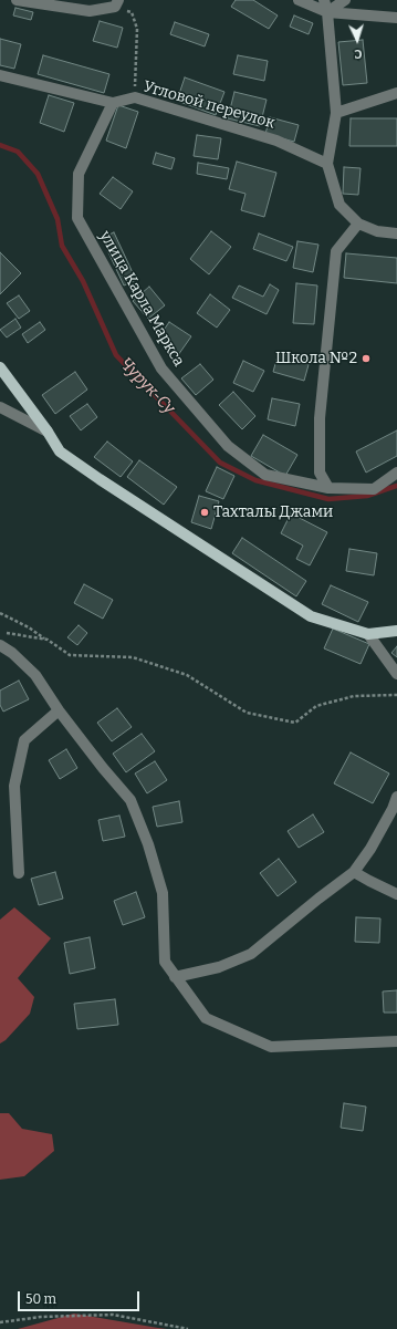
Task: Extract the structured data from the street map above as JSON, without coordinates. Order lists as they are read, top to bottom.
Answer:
{
  "streets": {
    "street": ["Угловой переулок", "улица Карла Маркса"]
  },
  "crossings": [
    ["Угловой переулок", "улица Карла Маркса"]
  ],
  "water": ["Чурук-Су"],
  "places": ["Школа №2", "Тахталы Джами"],
  "scale_bar": "50 m",
  "north": "bottom"
}
